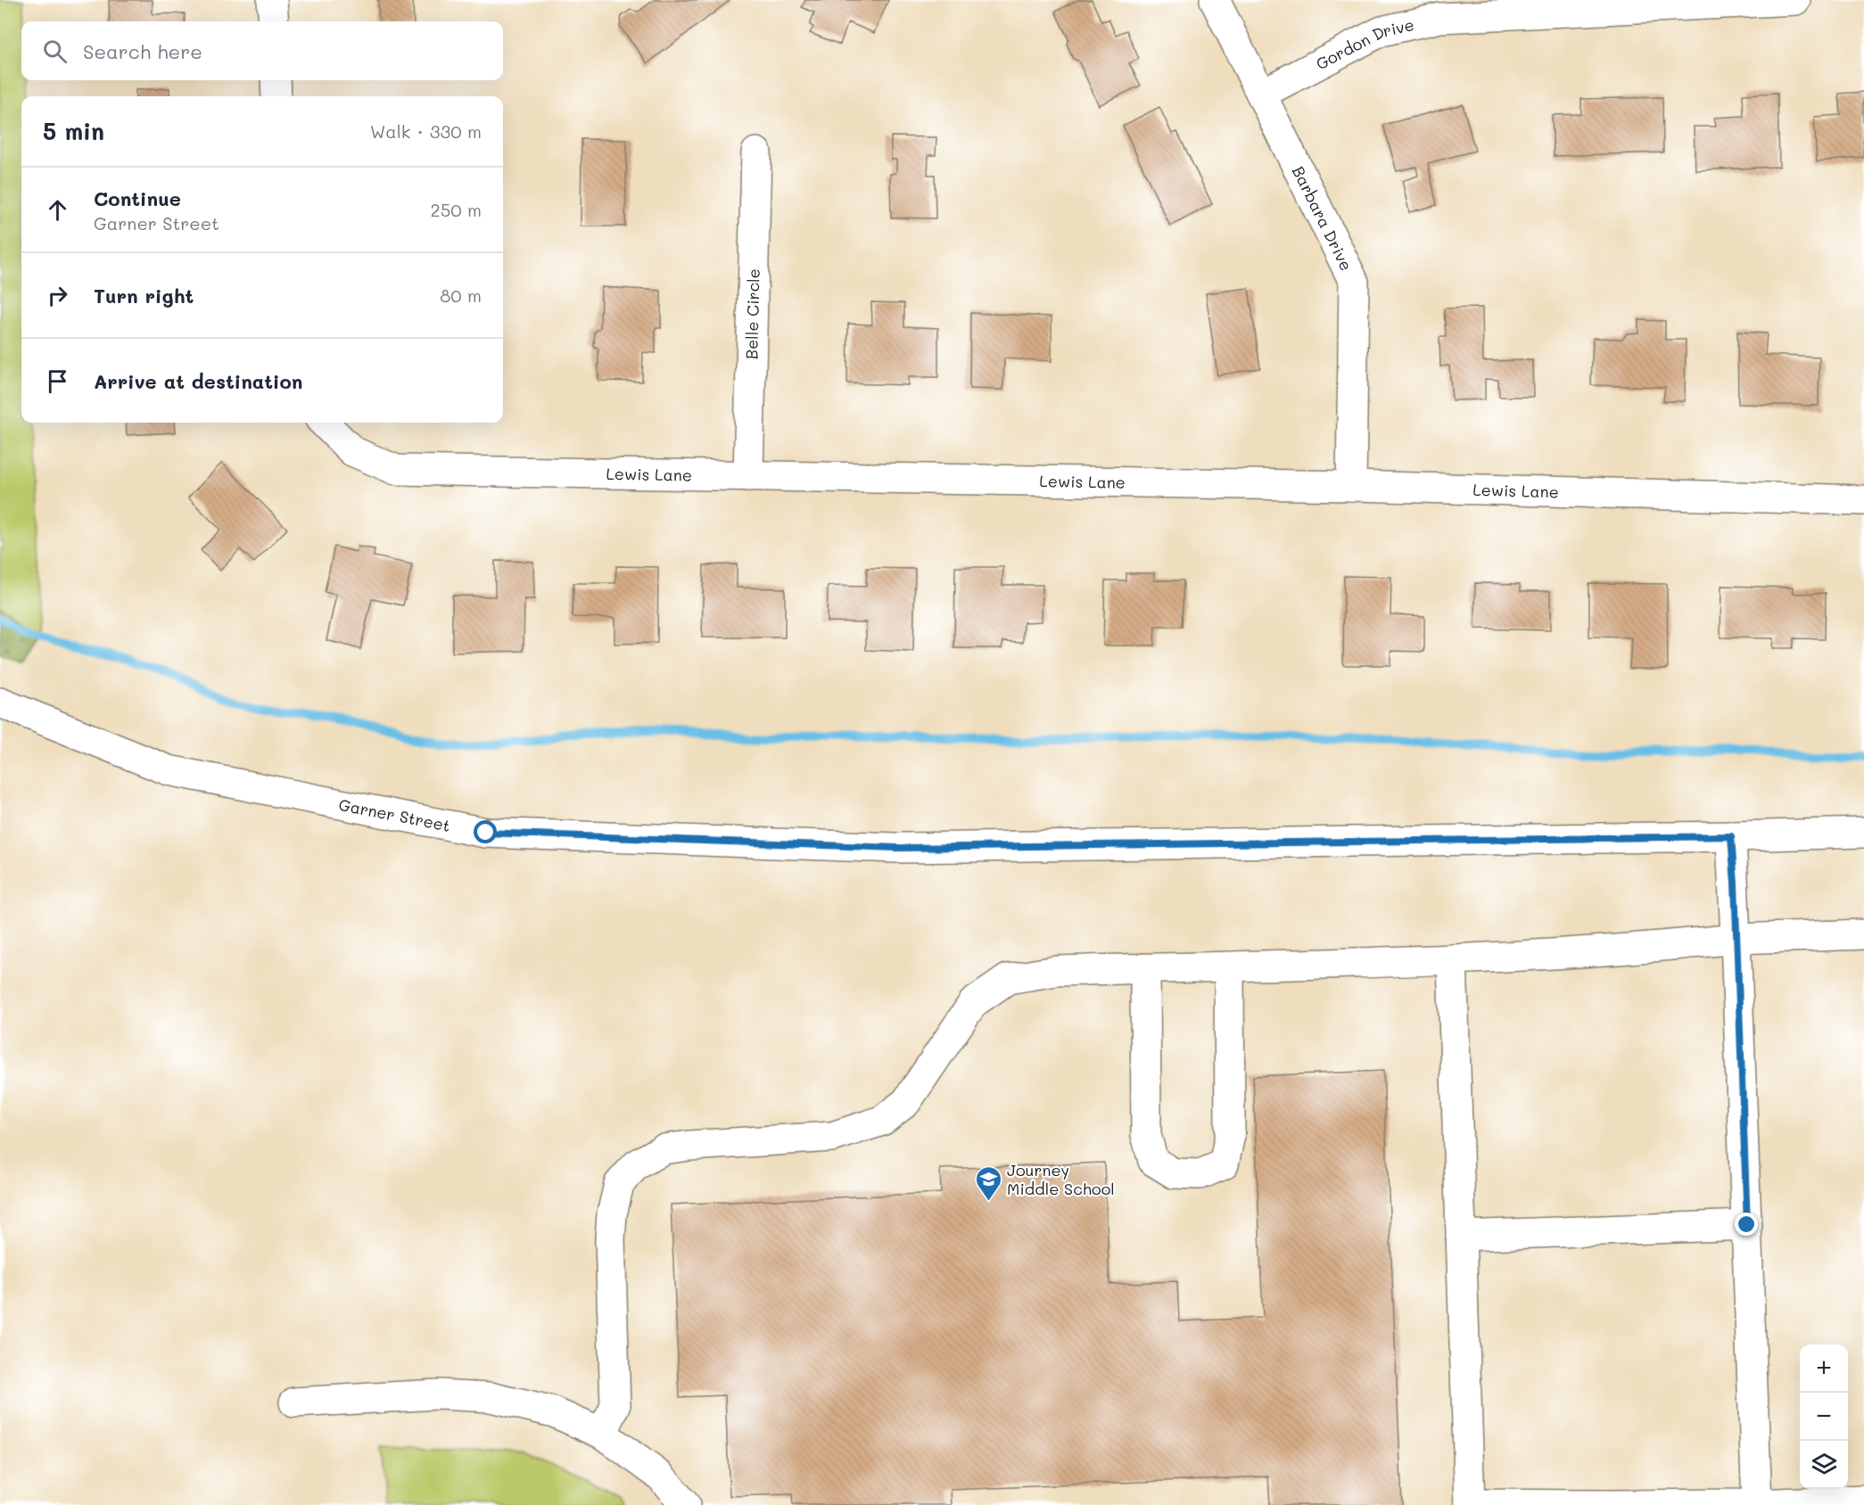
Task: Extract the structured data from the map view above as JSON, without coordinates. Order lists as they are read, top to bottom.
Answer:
{
  "streets": {
    "street": [
      "Gordon Drive",
      "Barbara Drive",
      "Belle Circle",
      "Lewis Lane",
      "Garner Street"
    ]
  },
  "crossings": [
    ["Gordon Drive", "Barbara Drive"],
    ["Barbara Drive", "Lewis Lane"],
    ["Belle Circle", "Lewis Lane"]
  ],
  "places": {
    "school or university": ["Journey Middle School"]
  },
  "page": {
    "search": "Search here",
    "heading": ["5 min", "Walk · 330 m"],
    "list": [
      ["Continue", "Garner Street", "250 m"],
      ["Turn right", "80 m"],
      "Arrive at destination"
    ],
    "map_buttons": ["+", "−"]
  }
}
